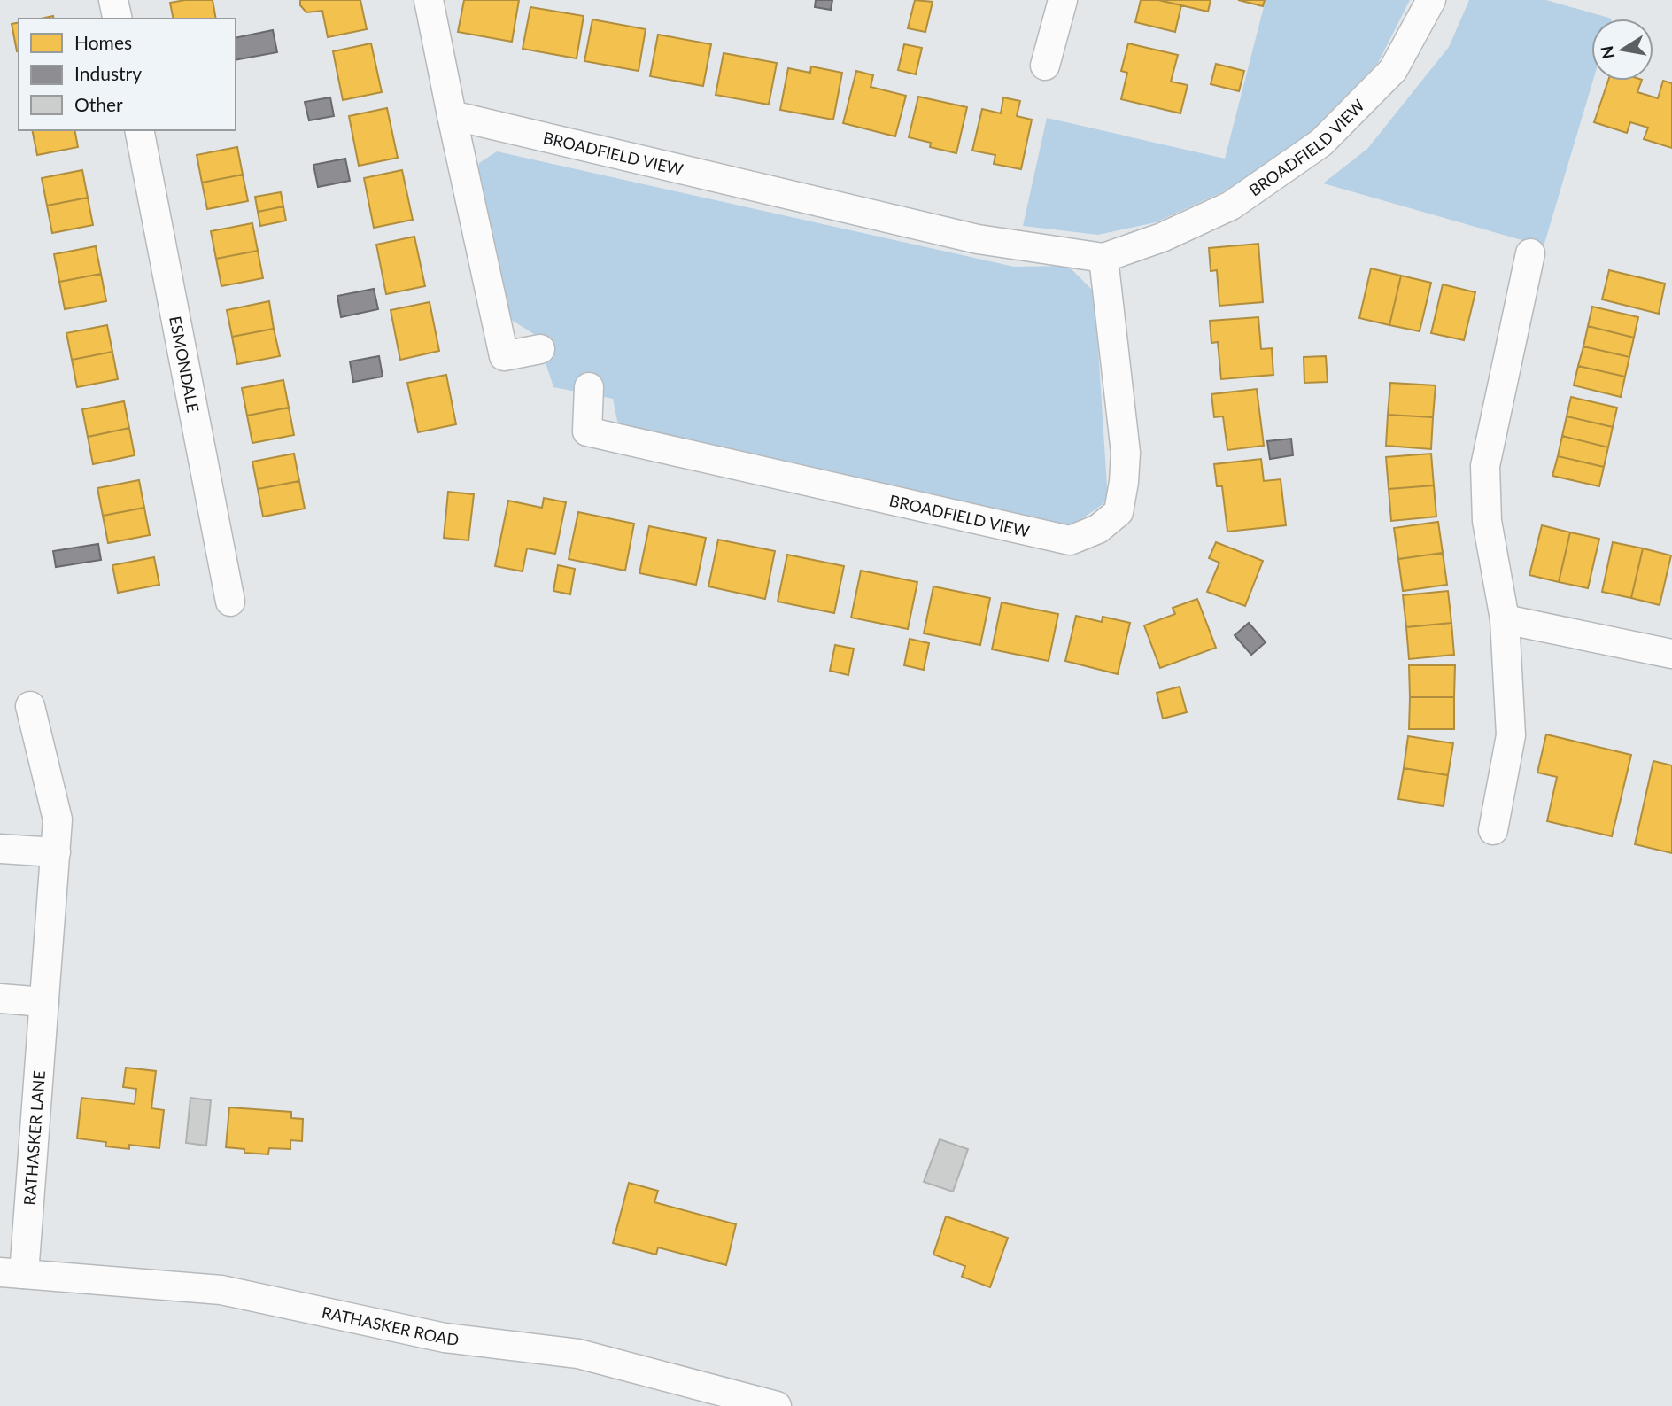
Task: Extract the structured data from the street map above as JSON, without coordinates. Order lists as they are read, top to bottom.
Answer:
{
  "streets": {
    "street": [
      "BROADFIELD VIEW",
      "ESMONDALE",
      "RATHASKER LANE",
      "RATHASKER ROAD"
    ]
  },
  "crossings": [
    ["RATHASKER LANE", "RATHASKER ROAD"]
  ],
  "legend": ["Homes", "Industry", "Other"],
  "north": "left"
}
